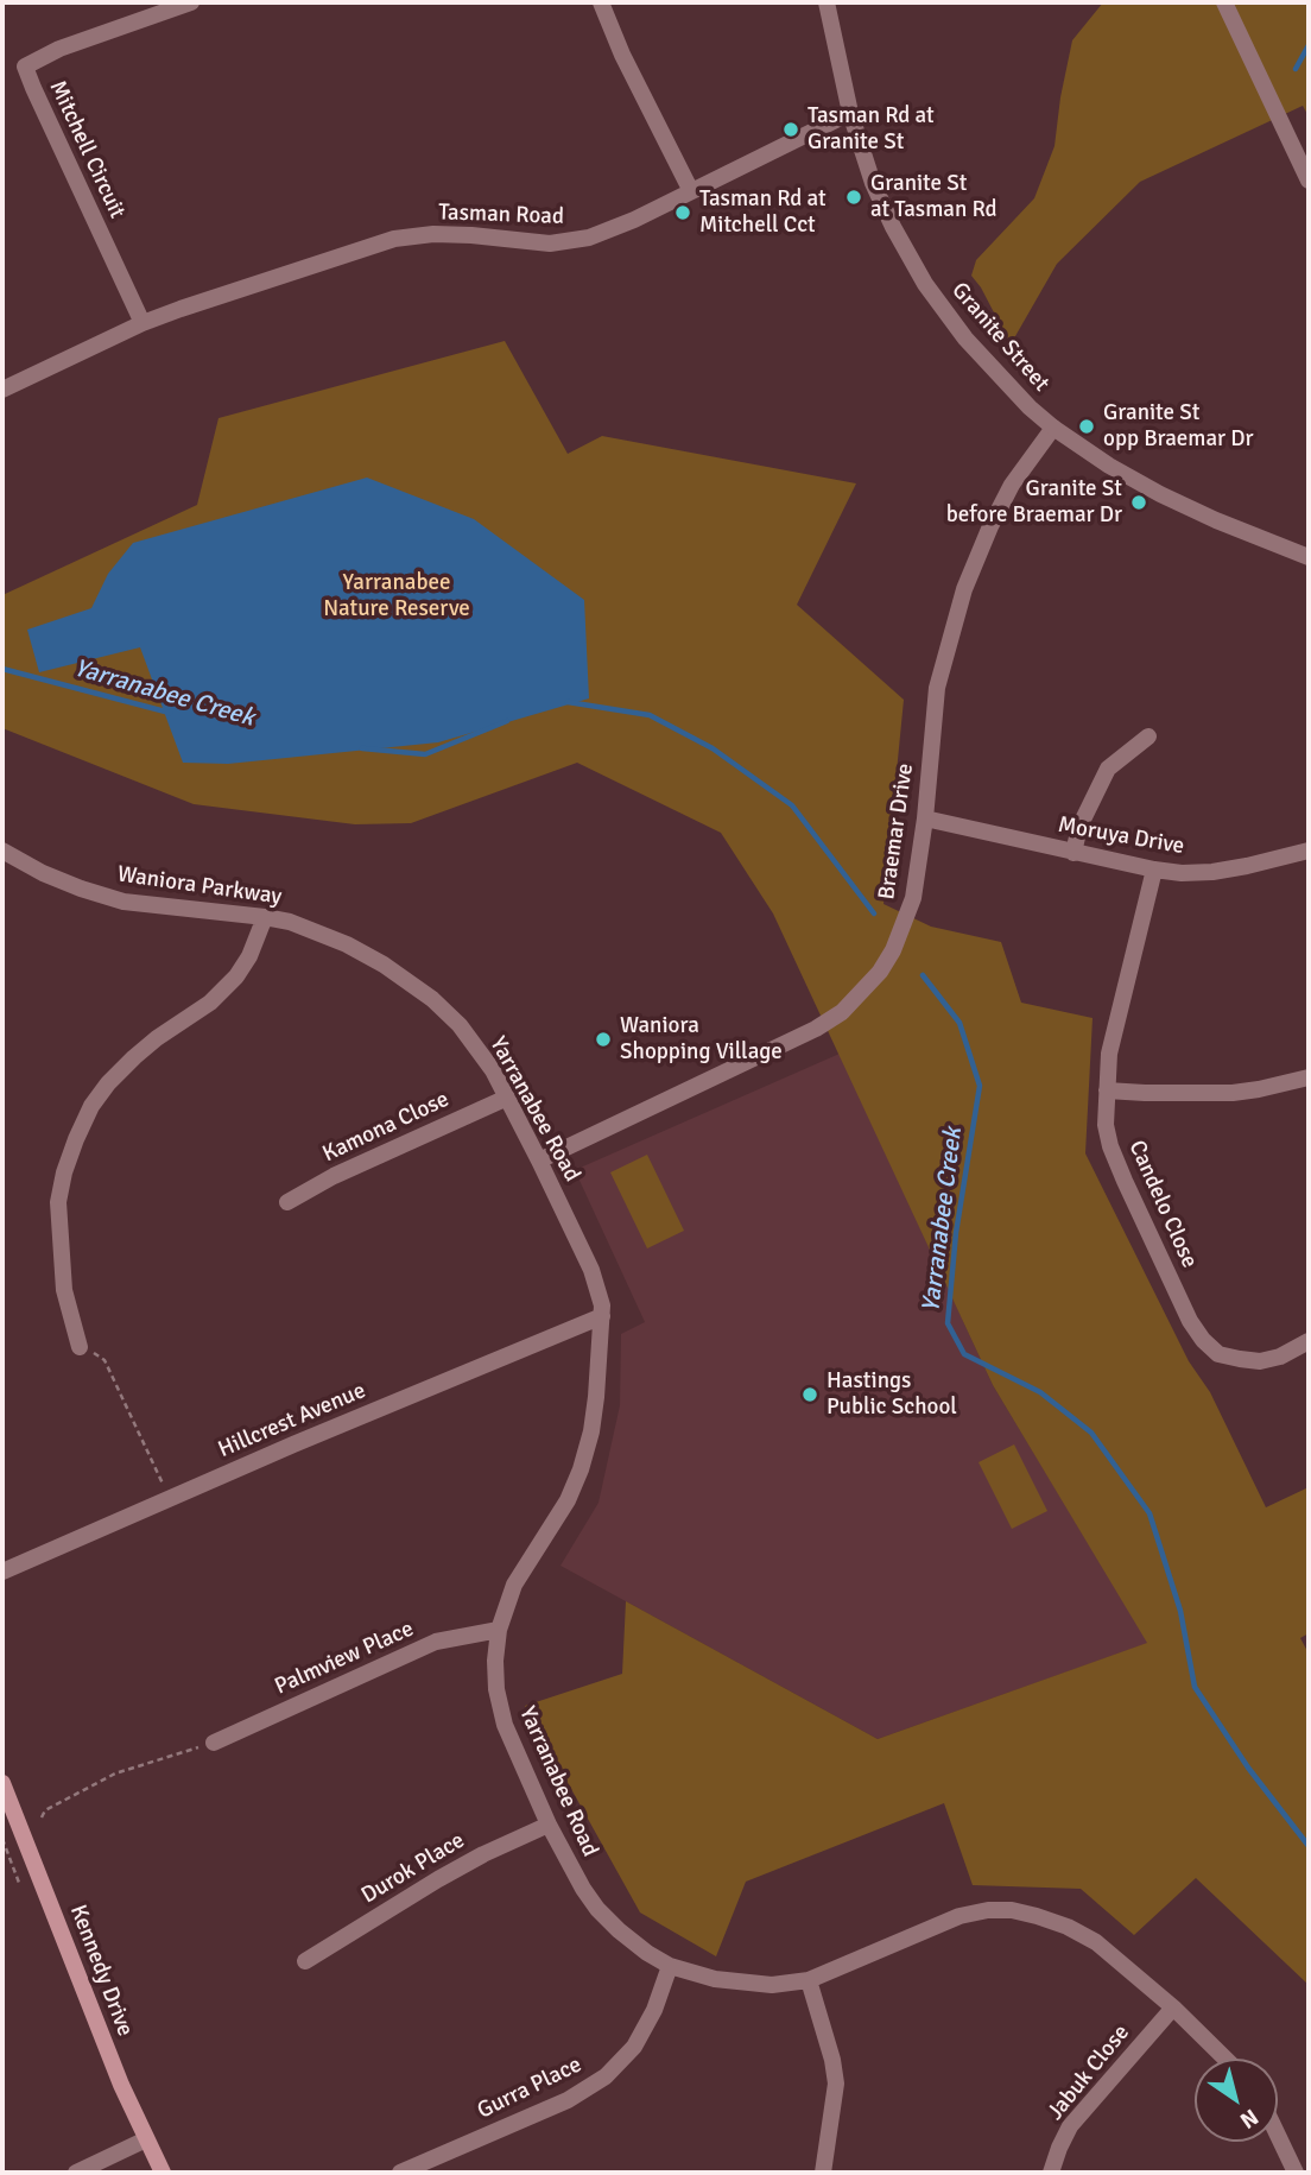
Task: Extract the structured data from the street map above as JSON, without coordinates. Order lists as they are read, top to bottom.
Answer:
{
  "streets": {
    "main road": ["Kennedy Drive"],
    "street": [
      "Mitchell Circuit",
      "Tasman Road",
      "Granite Street",
      "Braemar Drive",
      "Moruya Drive",
      "Waniora Parkway",
      "Yarranabee Road",
      "Kamona Close",
      "Candelo Close",
      "Hillcrest Avenue",
      "Palmview Place",
      "Durok Place",
      "Jabuk Close",
      "Gurra Place"
    ]
  },
  "crossings": [
    ["Mitchell Circuit", "Tasman Road"],
    ["Tasman Road", "Granite Street"],
    ["Granite Street", "Braemar Drive"],
    ["Braemar Drive", "Moruya Drive"],
    ["Braemar Drive", "Yarranabee Road"],
    ["Moruya Drive", "Candelo Close"],
    ["Waniora Parkway", "Yarranabee Road"],
    ["Yarranabee Road", "Kamona Close"],
    ["Yarranabee Road", "Hillcrest Avenue"],
    ["Yarranabee Road", "Palmview Place"],
    ["Yarranabee Road", "Durok Place"],
    ["Yarranabee Road", "Jabuk Close"],
    ["Yarranabee Road", "Gurra Place"]
  ],
  "water": ["Yarranabee Creek"],
  "parks": ["Yarranabee Nature Reserve"],
  "places": [
    "Tasman Rd at Granite St",
    "Granite St at Tasman Rd",
    "Tasman Rd at Mitchell Cct",
    "Granite St opp Braemar Dr",
    "Granite St before Braemar Dr",
    "Waniora Shopping Village",
    "Hastings Public School"
  ],
  "north": "bottom right"
}
